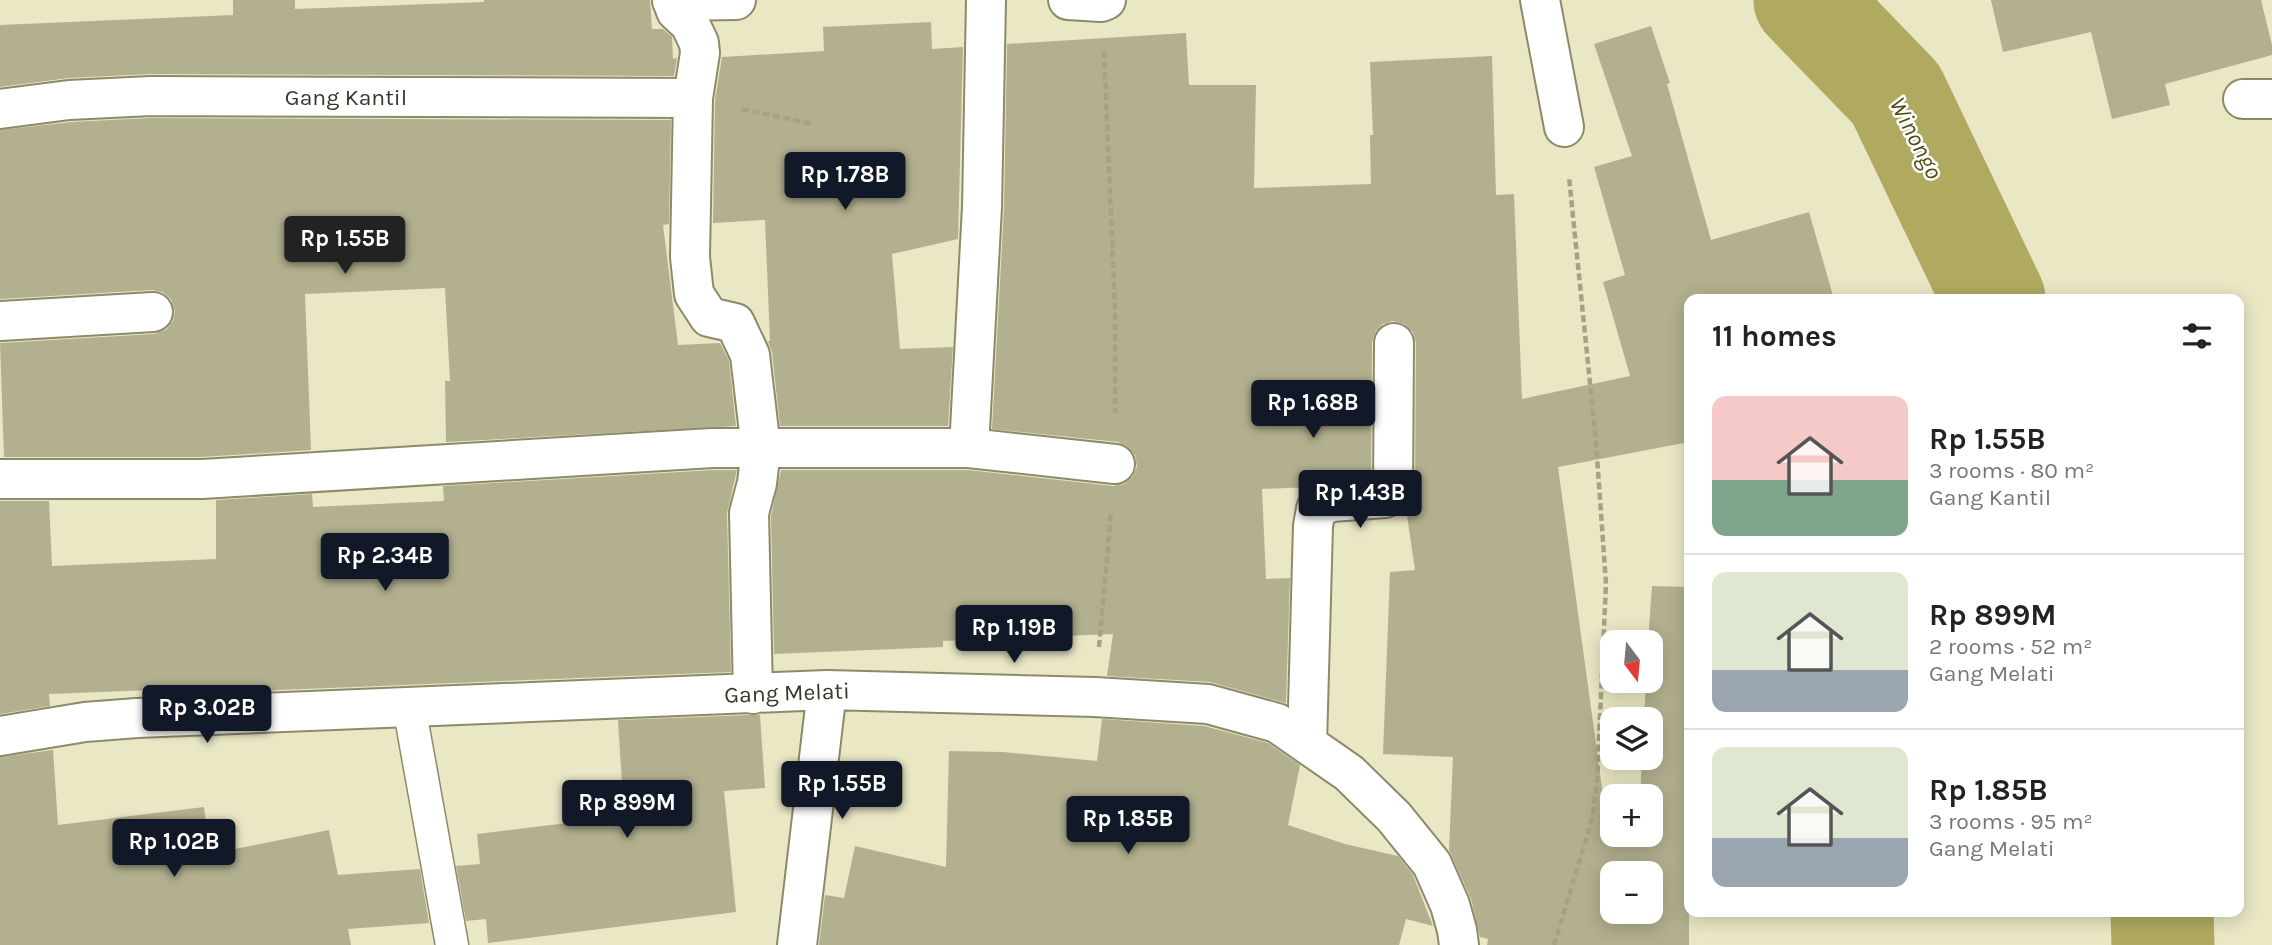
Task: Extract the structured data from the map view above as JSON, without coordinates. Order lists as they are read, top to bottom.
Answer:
{
  "streets": {
    "street": ["Gang Kantil", "Gang Melati"]
  },
  "water": ["Winongo"],
  "north": "bottom",
  "page": {
    "price": [
      "Rp 1.78B",
      "Rp 1.55B",
      "Rp 1.68B",
      "Rp 1.43B",
      "Rp 2.34B",
      "Rp 1.19B",
      "Rp 3.02B",
      "Rp 1.55B",
      "Rp 899M",
      "Rp 1.85B",
      "Rp 1.02B"
    ],
    "heading": "11 homes",
    "list": [
      {
        "name": "Rp 1.55B",
        "note": "3 rooms · 80 m² · Gang Kantil"
      },
      {
        "name": "Rp 899M",
        "note": "2 rooms · 52 m² · Gang Melati"
      },
      {
        "name": "Rp 1.85B",
        "note": "3 rooms · 95 m² · Gang Melati"
      }
    ],
    "map_buttons": ["+", "−"]
  }
}
